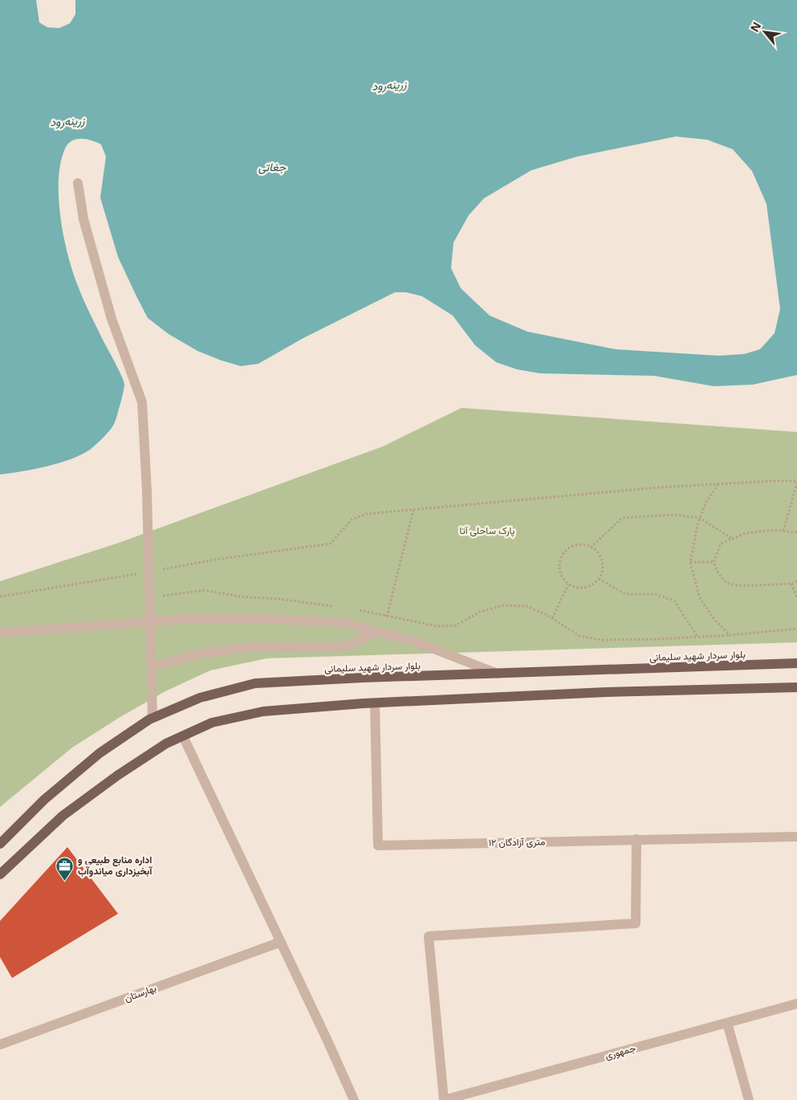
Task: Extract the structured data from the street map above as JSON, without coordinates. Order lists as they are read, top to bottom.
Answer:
{
  "streets": {
    "main road": ["بلوار سردار شهید سلیمانی"],
    "street": ["۱۲ متری آزادگان", "بهارستان", "جمهوری"]
  },
  "water": ["زرینه‌رود", "جغاتی"],
  "parks": ["پارک ساحلی آتا"],
  "places": {
    "office": ["اداره منابع طبیعی و آبخیزداری میاندوآب"]
  },
  "north": "top left"
}
